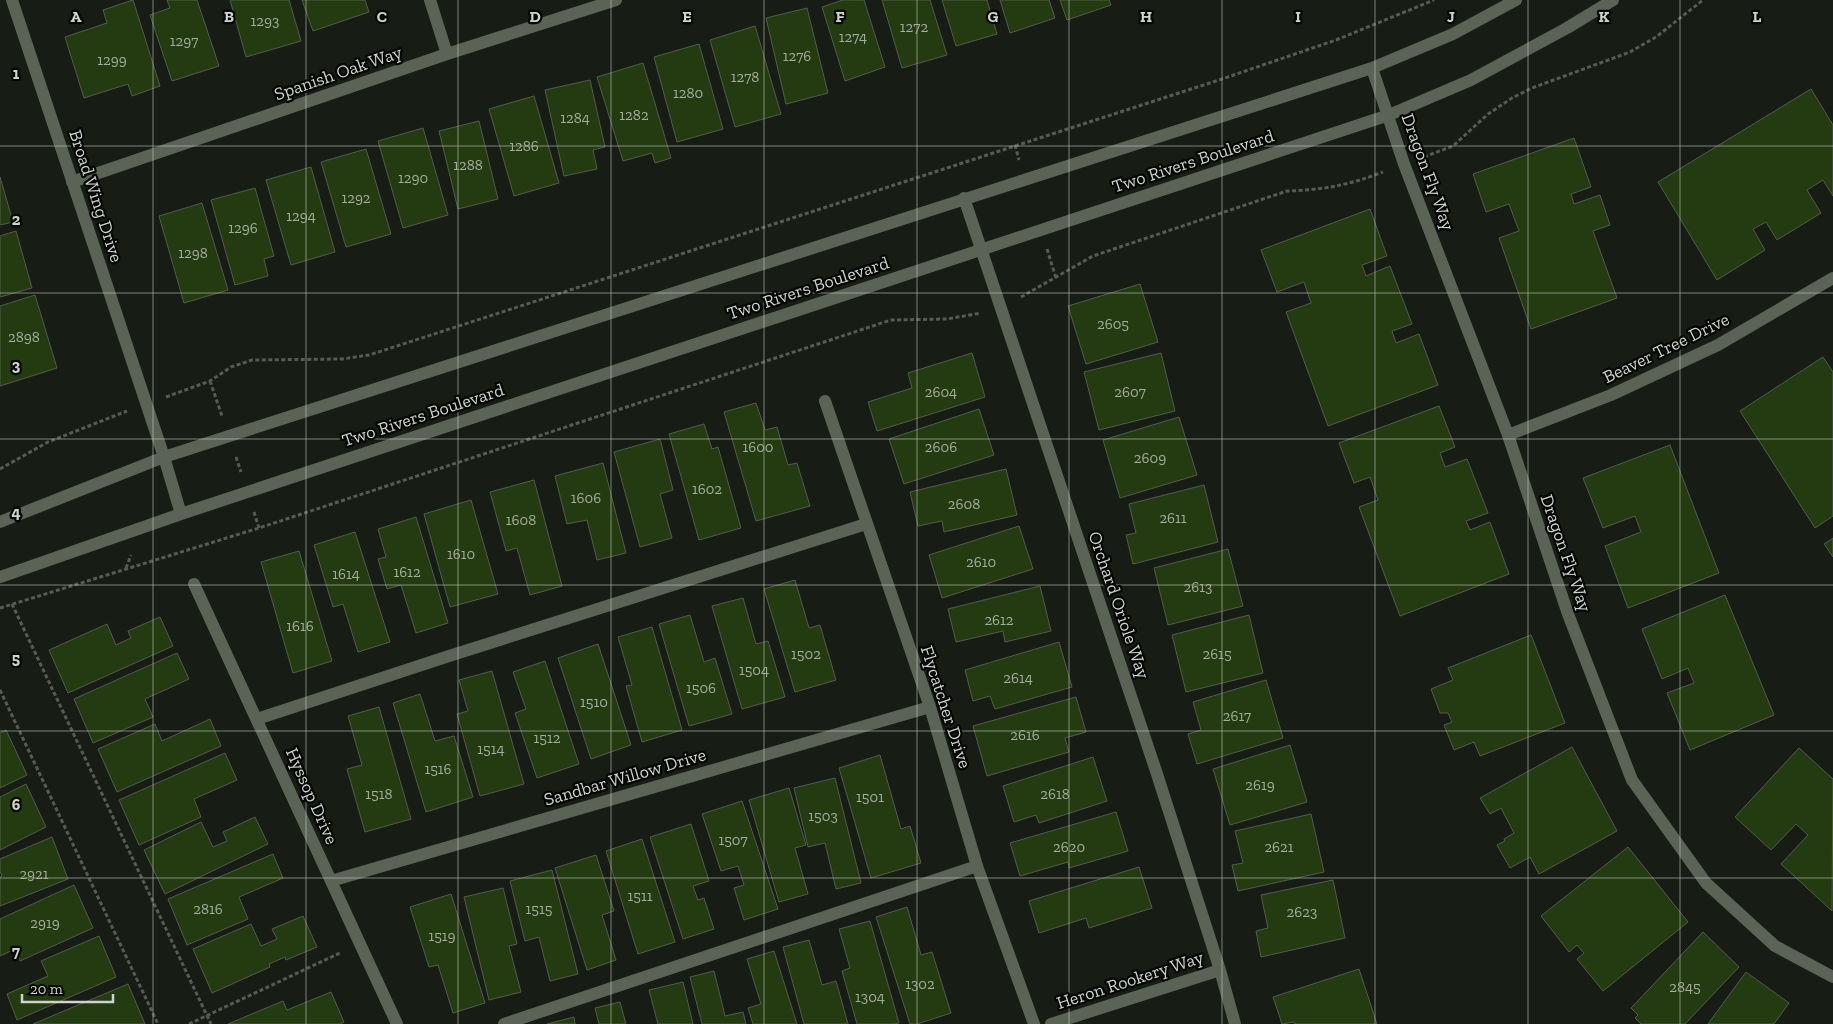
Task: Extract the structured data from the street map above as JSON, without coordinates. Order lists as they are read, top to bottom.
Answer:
{
  "streets": {
    "street": [
      "Spanish Oak Way",
      "Two Rivers Boulevard",
      "Dragon Fly Way",
      "Broad Wing Drive",
      "Beaver Tree Drive",
      "Orchard Oriole Way",
      "Flycatcher Drive",
      "Sandbar Willow Drive",
      "Hyssop Drive",
      "Heron Rookery Way"
    ]
  },
  "crossings": [
    ["Spanish Oak Way", "Broad Wing Drive"],
    ["Two Rivers Boulevard", "Dragon Fly Way"],
    ["Two Rivers Boulevard", "Broad Wing Drive"],
    ["Two Rivers Boulevard", "Orchard Oriole Way"],
    ["Dragon Fly Way", "Beaver Tree Drive"],
    ["Orchard Oriole Way", "Heron Rookery Way"],
    ["Flycatcher Drive", "Sandbar Willow Drive"],
    ["Sandbar Willow Drive", "Hyssop Drive"]
  ],
  "house_numbers": [
    "1293",
    "1272",
    "1274",
    "1297",
    "1276",
    "1299",
    "1278",
    "1280",
    "1282",
    "1284",
    "1286",
    "1288",
    "1290",
    "1292",
    "1294",
    "1296",
    "1298",
    "2605",
    "2898",
    "2604",
    "2607",
    "1600",
    "2606",
    "2609",
    "1602",
    "1606",
    "2608",
    "2611",
    "1608",
    "1610",
    "2610",
    "1612",
    "1614",
    "2613",
    "2612",
    "1616",
    "1502",
    "2615",
    "1504",
    "2614",
    "1506",
    "1510",
    "2617",
    "2616",
    "1512",
    "1514",
    "1516",
    "2619",
    "1518",
    "2618",
    "1501",
    "1503",
    "1507",
    "2620",
    "2621",
    "2921",
    "1511",
    "2816",
    "1515",
    "2623",
    "2919",
    "1519",
    "1302",
    "2845",
    "1304"
  ],
  "scale_bar": "20 m",
  "grid": {
    "columns": [
      "A",
      "B",
      "C",
      "D",
      "E",
      "F",
      "G",
      "H",
      "I",
      "J",
      "K",
      "L"
    ],
    "rows": [
      "1",
      "2",
      "3",
      "4",
      "5",
      "6",
      "7"
    ]
  }
}
